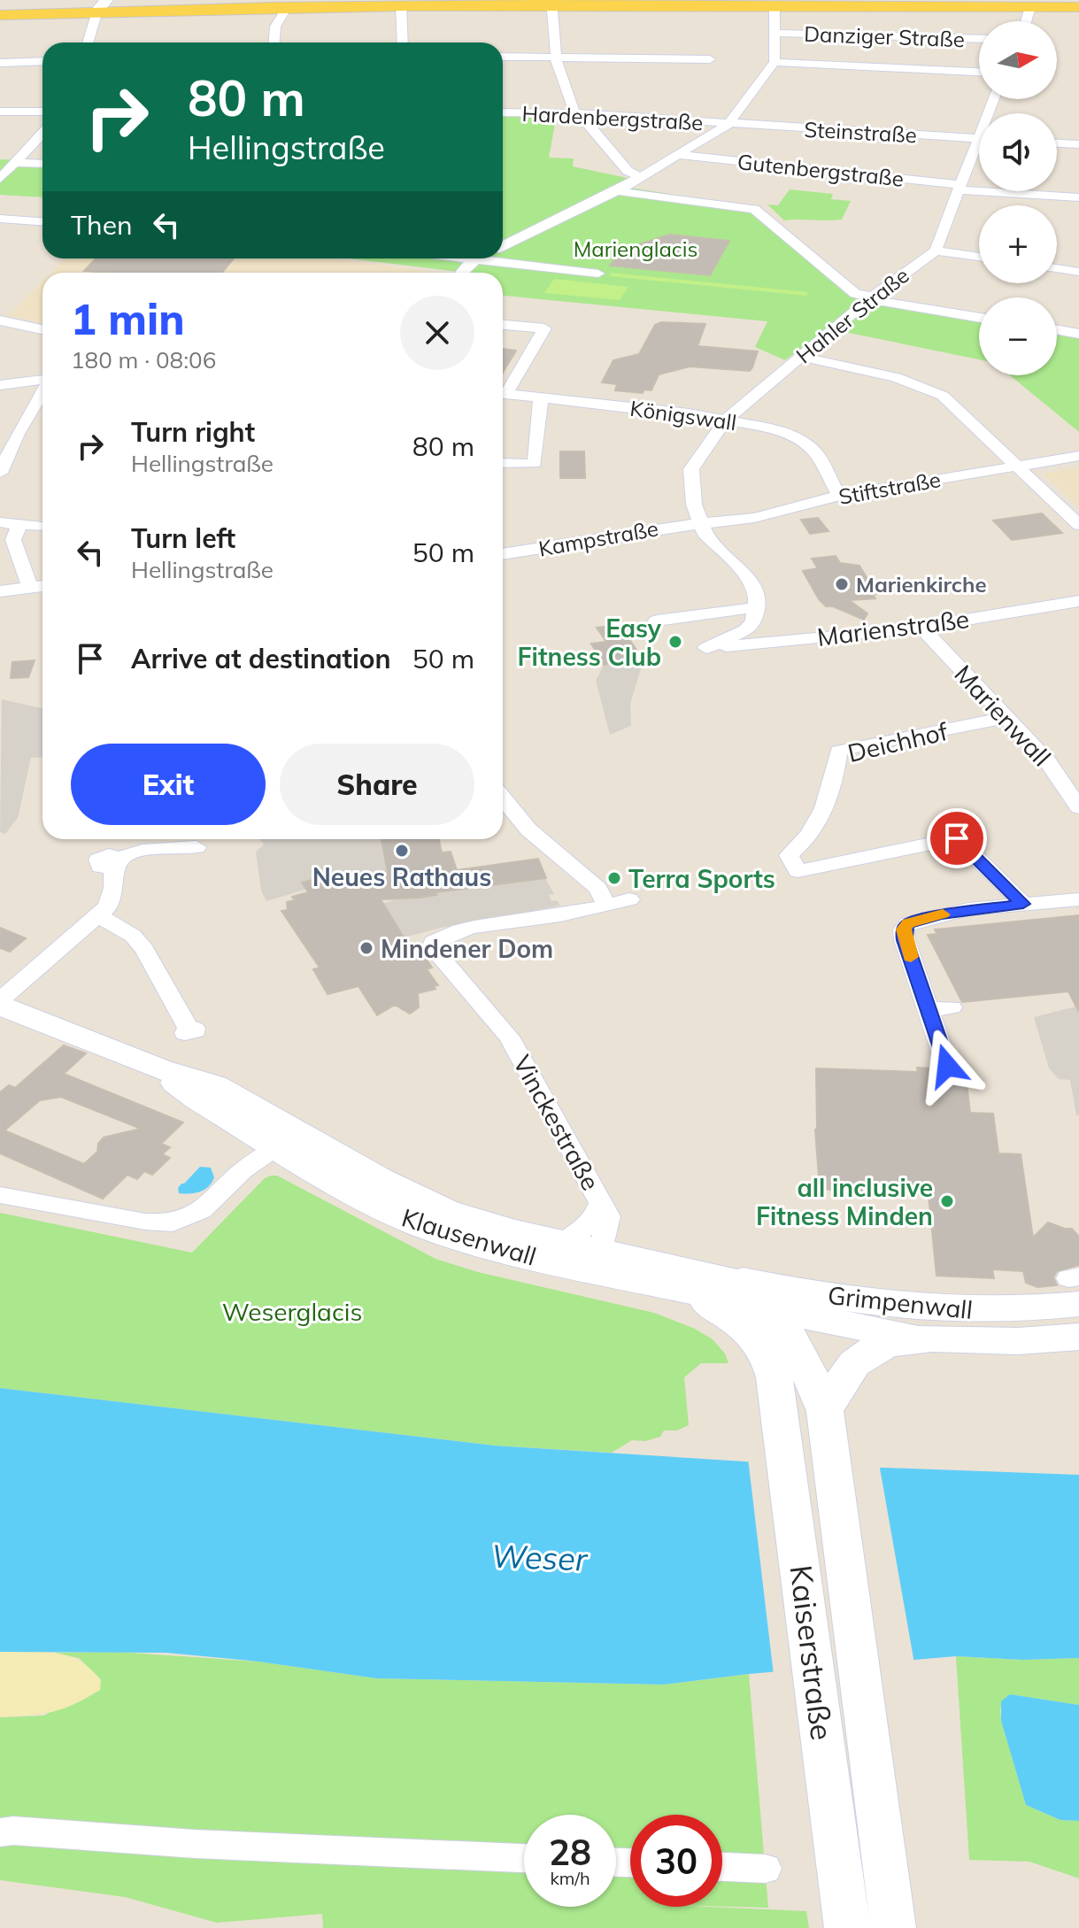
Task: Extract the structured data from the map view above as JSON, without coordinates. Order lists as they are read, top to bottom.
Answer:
{
  "streets": {
    "main road": ["Klausenwall", "Grimpenwall", "Kaiserstraße"],
    "street": [
      "Danziger Straße",
      "Hardenbergstraße",
      "Steinstraße",
      "Gutenbergstraße",
      "Hahler Straße",
      "Königswall",
      "Stiftstraße",
      "Kampstraße",
      "Marienstraße",
      "Marienwall",
      "Deichhof",
      "Vinckestraße"
    ]
  },
  "crossings": [
    ["Hardenbergstraße", "Steinstraße"],
    ["Steinstraße", "Hahler Straße"],
    ["Gutenbergstraße", "Hahler Straße"],
    ["Hahler Straße", "Königswall"],
    ["Hahler Straße", "Stiftstraße"],
    ["Hahler Straße", "Kampstraße"],
    ["Königswall", "Stiftstraße"],
    ["Stiftstraße", "Kampstraße"],
    ["Marienstraße", "Marienwall"],
    ["Marienwall", "Deichhof"],
    ["Vinckestraße", "Klausenwall"],
    ["Klausenwall", "Grimpenwall"],
    ["Klausenwall", "Kaiserstraße"],
    ["Grimpenwall", "Kaiserstraße"]
  ],
  "water": ["Weser"],
  "parks": ["Marienglacis", "Weserglacis"],
  "places": [
    "Marienkirche",
    "Easy Fitness Club",
    "Neues Rathaus",
    "Terra Sports",
    "Mindener Dom",
    "all inclusive Fitness Minden"
  ],
  "north": "right",
  "page": {
    "map_buttons": ["+", "−"],
    "turn": ["80 m", "Hellingstraße"],
    "then": "Then",
    "heading": ["1 min", "180 m · 08:06"],
    "list": [
      {
        "name": "Turn right",
        "note": "Hellingstraße",
        "value": "80 m"
      },
      {
        "name": "Turn left",
        "note": "Hellingstraße",
        "value": "50 m"
      },
      {
        "name": "Arrive at destination",
        "value": "50 m"
      }
    ],
    "buttons": ["Exit", "Share"],
    "speed": "28 km/h",
    "limit": "30"
  }
}
